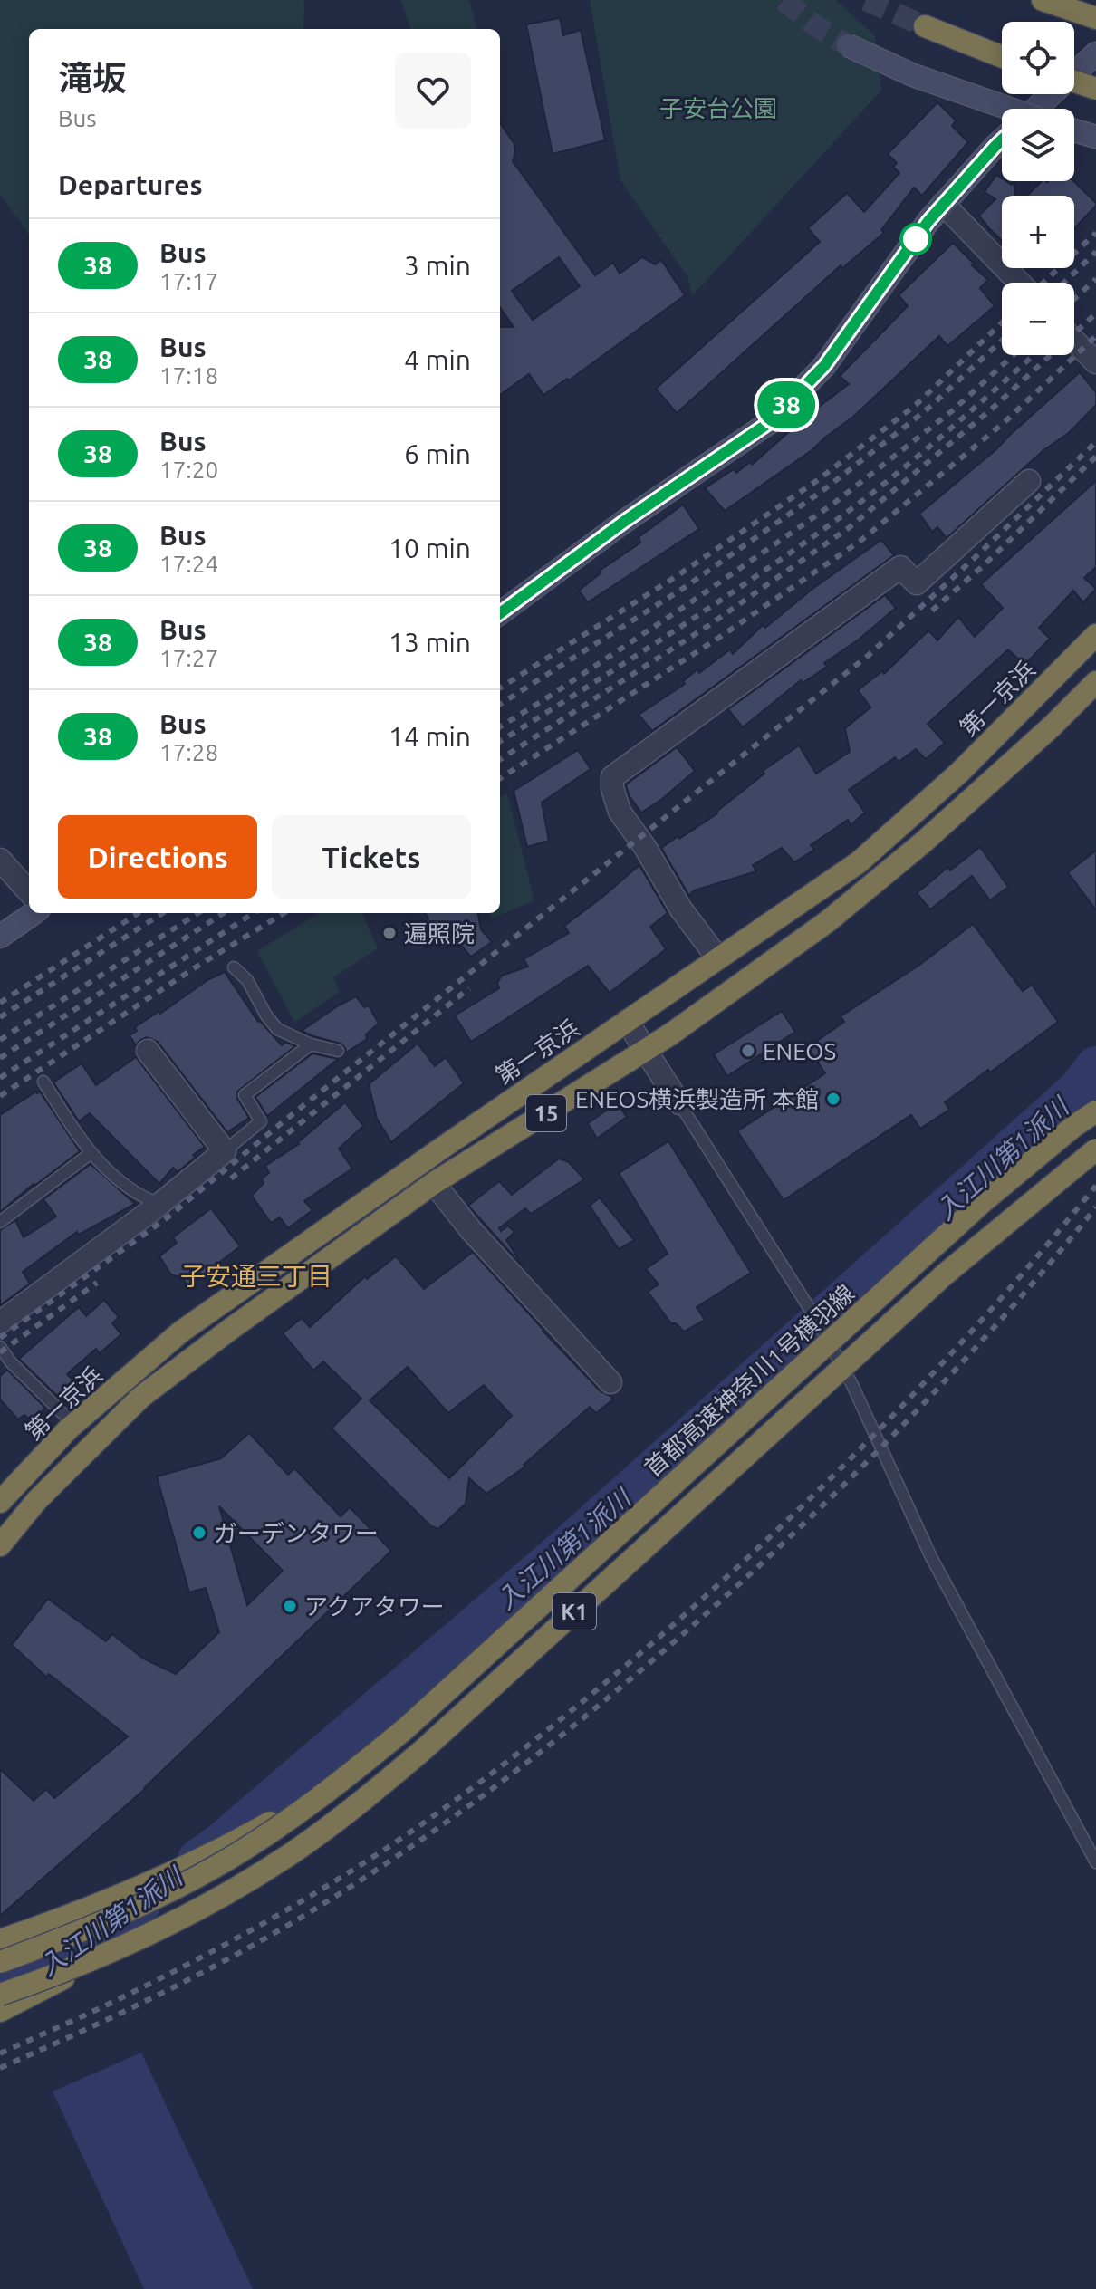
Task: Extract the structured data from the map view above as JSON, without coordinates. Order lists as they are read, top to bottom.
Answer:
{
  "streets": {
    "highway": [
      "第一京浜",
      "15",
      "首都高速神奈川1号横羽線",
      "K1"
    ]
  },
  "districts": ["子安通三丁目"],
  "water": ["入江川第1派川"],
  "parks": ["子安台公園"],
  "places": [
    "遍照院",
    "ENEOS",
    "ENEOS横浜製造所 本館",
    "ガーデンタワー",
    "アクアタワー"
  ],
  "lines": ["bus line 38"],
  "page": {
    "on_map": "38",
    "map_buttons": ["+", "−"],
    "heading": [
      ["滝坂", "Bus"],
      "Departures"
    ],
    "list": [
      {
        "mark": "38",
        "name": "Bus",
        "note": "17:17",
        "value": "3 min"
      },
      {
        "mark": "38",
        "name": "Bus",
        "note": "17:18",
        "value": "4 min"
      },
      {
        "mark": "38",
        "name": "Bus",
        "note": "17:20",
        "value": "6 min"
      },
      {
        "mark": "38",
        "name": "Bus",
        "note": "17:24",
        "value": "10 min"
      },
      {
        "mark": "38",
        "name": "Bus",
        "note": "17:27",
        "value": "13 min"
      },
      {
        "mark": "38",
        "name": "Bus",
        "note": "17:28",
        "value": "14 min"
      }
    ],
    "buttons": ["Directions", "Tickets"]
  }
}
